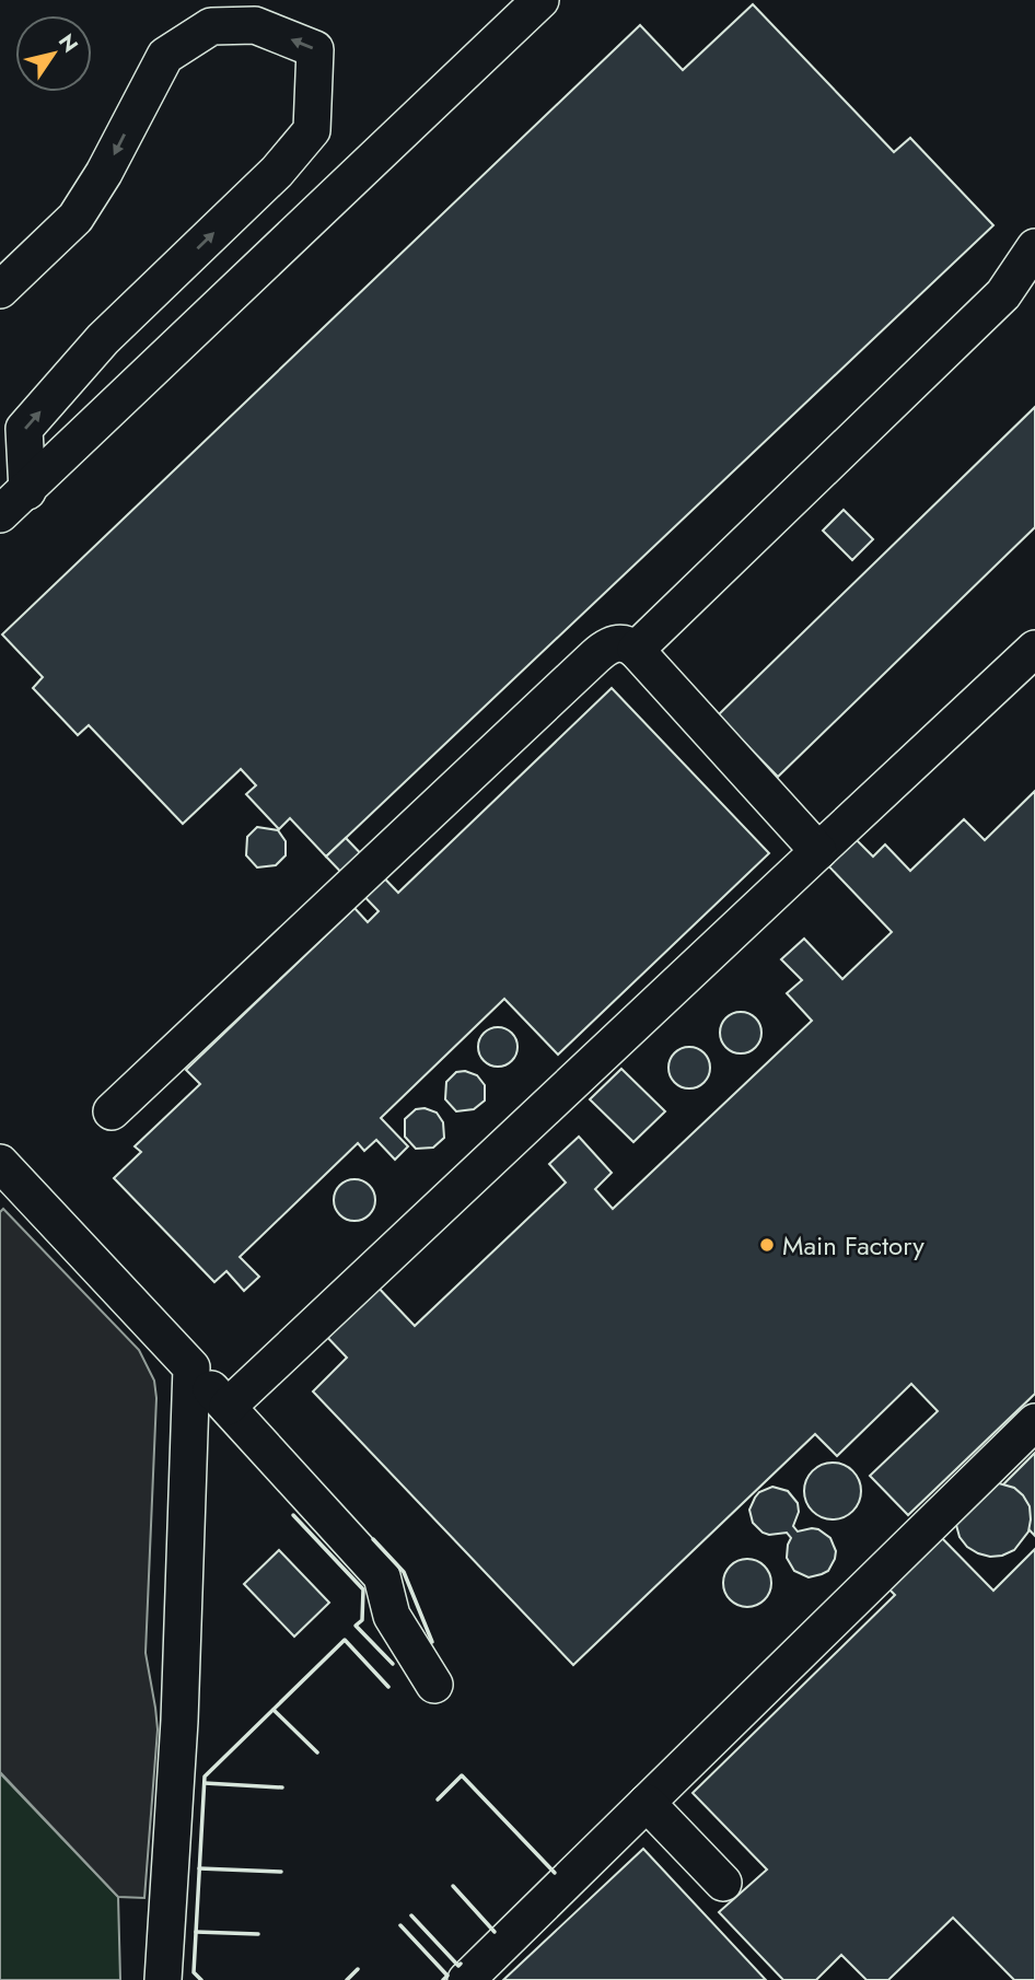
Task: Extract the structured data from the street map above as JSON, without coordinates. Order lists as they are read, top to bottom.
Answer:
{
  "places": ["Main Factory"],
  "north": "top right"
}
